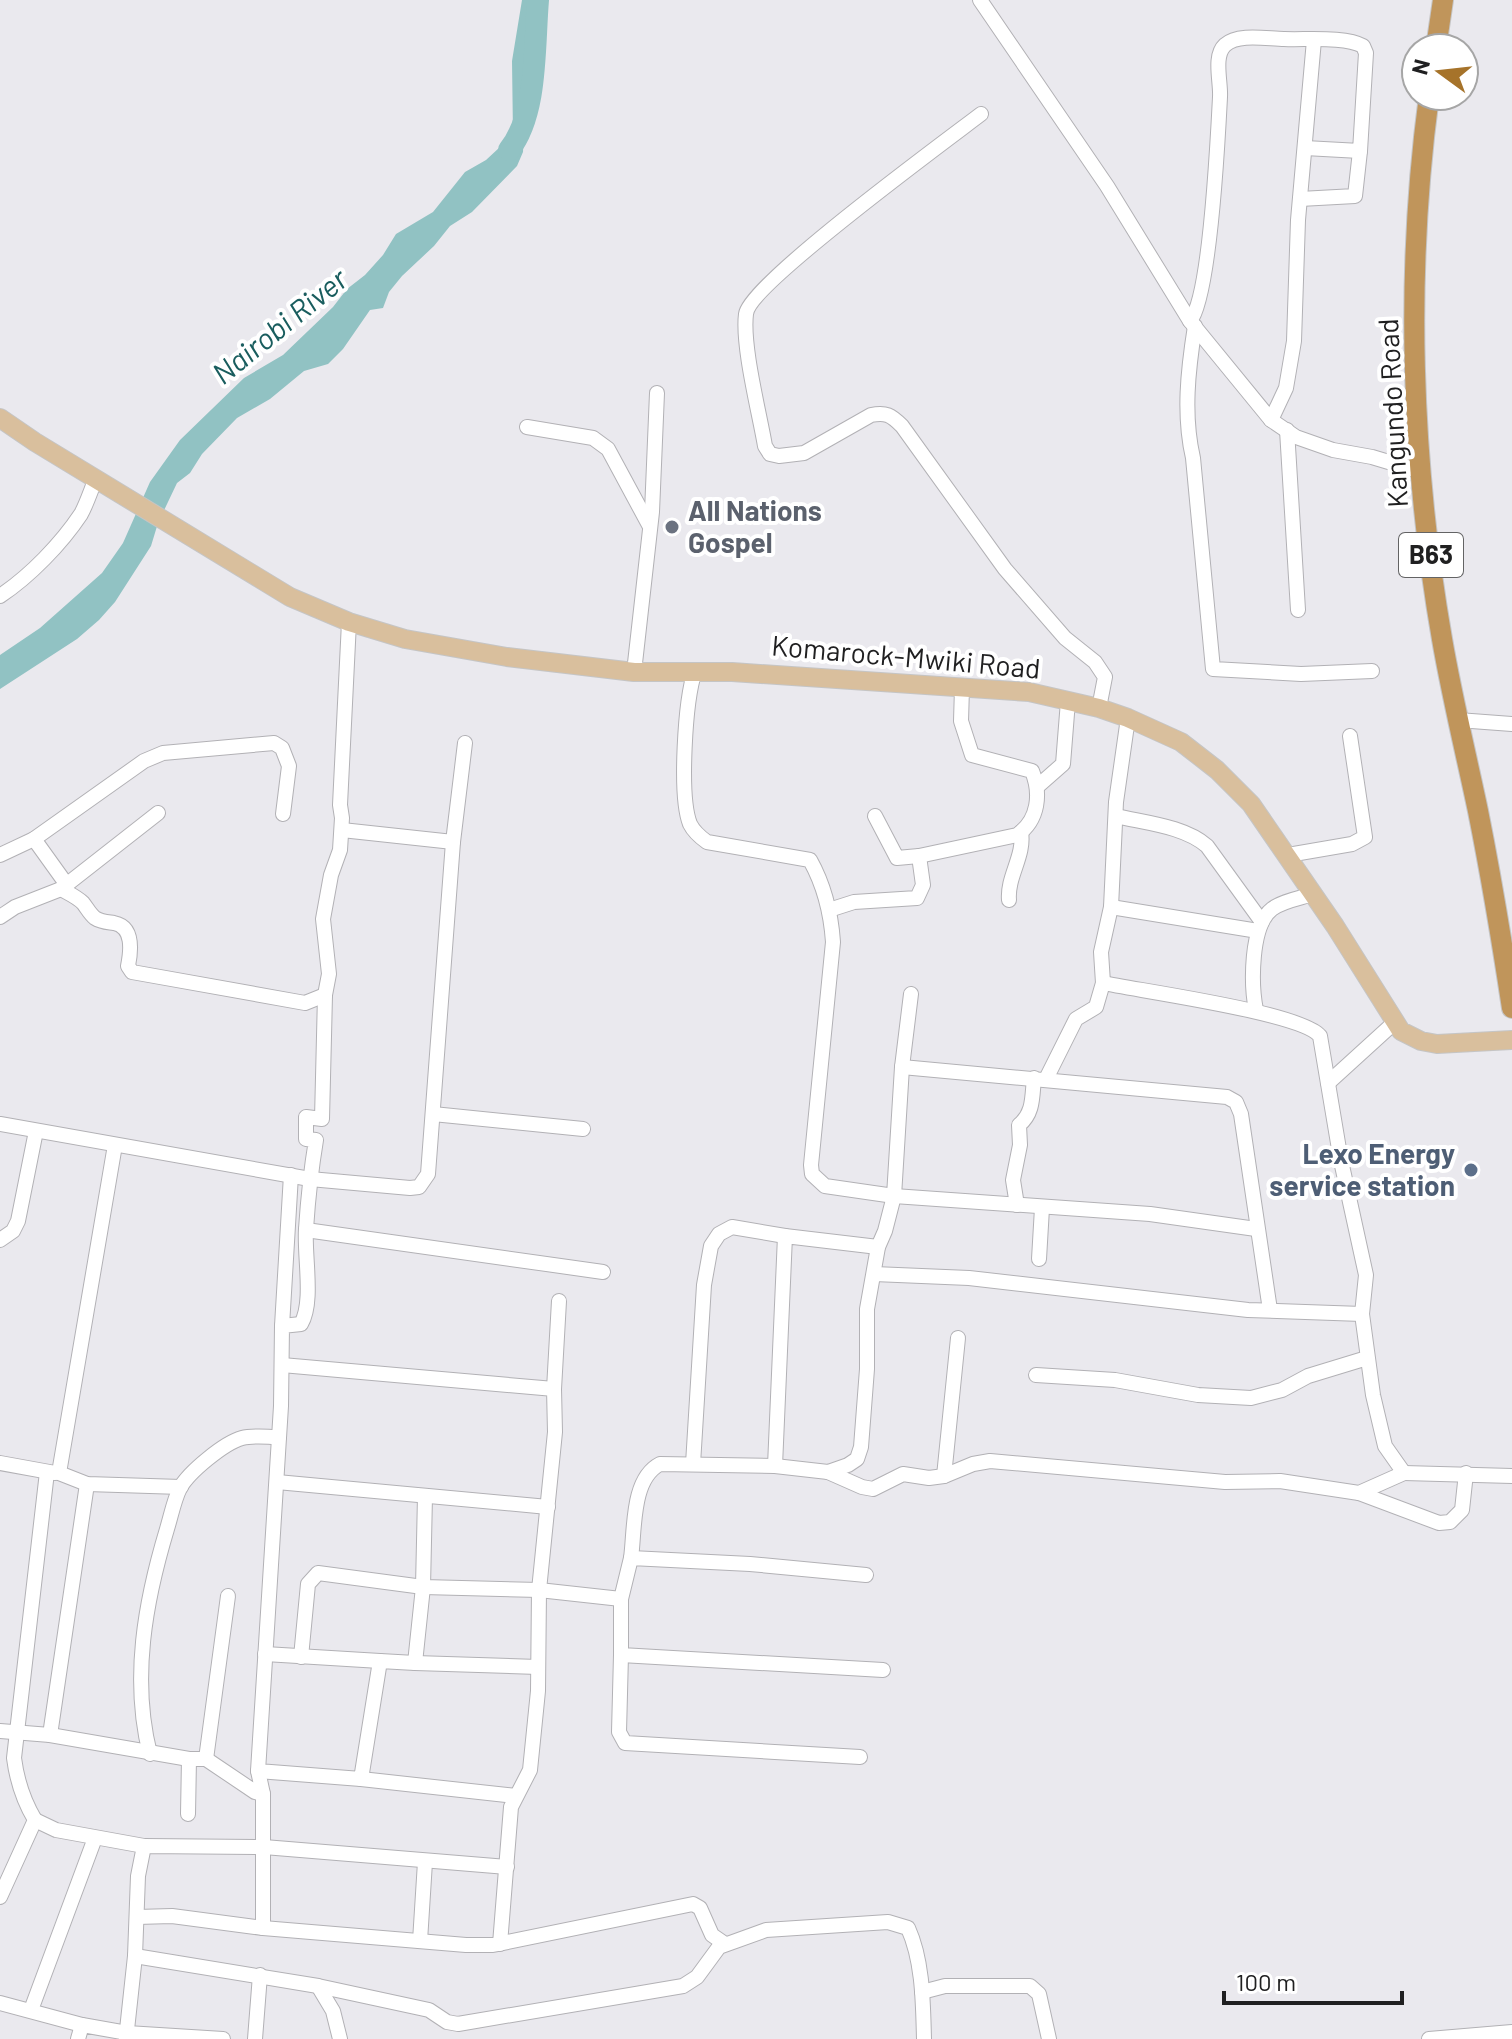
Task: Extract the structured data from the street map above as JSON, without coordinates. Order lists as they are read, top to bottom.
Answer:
{
  "streets": {
    "highway": ["Kangundo Road", "B63"],
    "main road": ["Komarock-Mwiki Road"]
  },
  "water": ["Nairobi River"],
  "places": ["All Nations Gospel", "Lexo Energy service station"],
  "scale_bar": "100 m",
  "north": "left"
}
